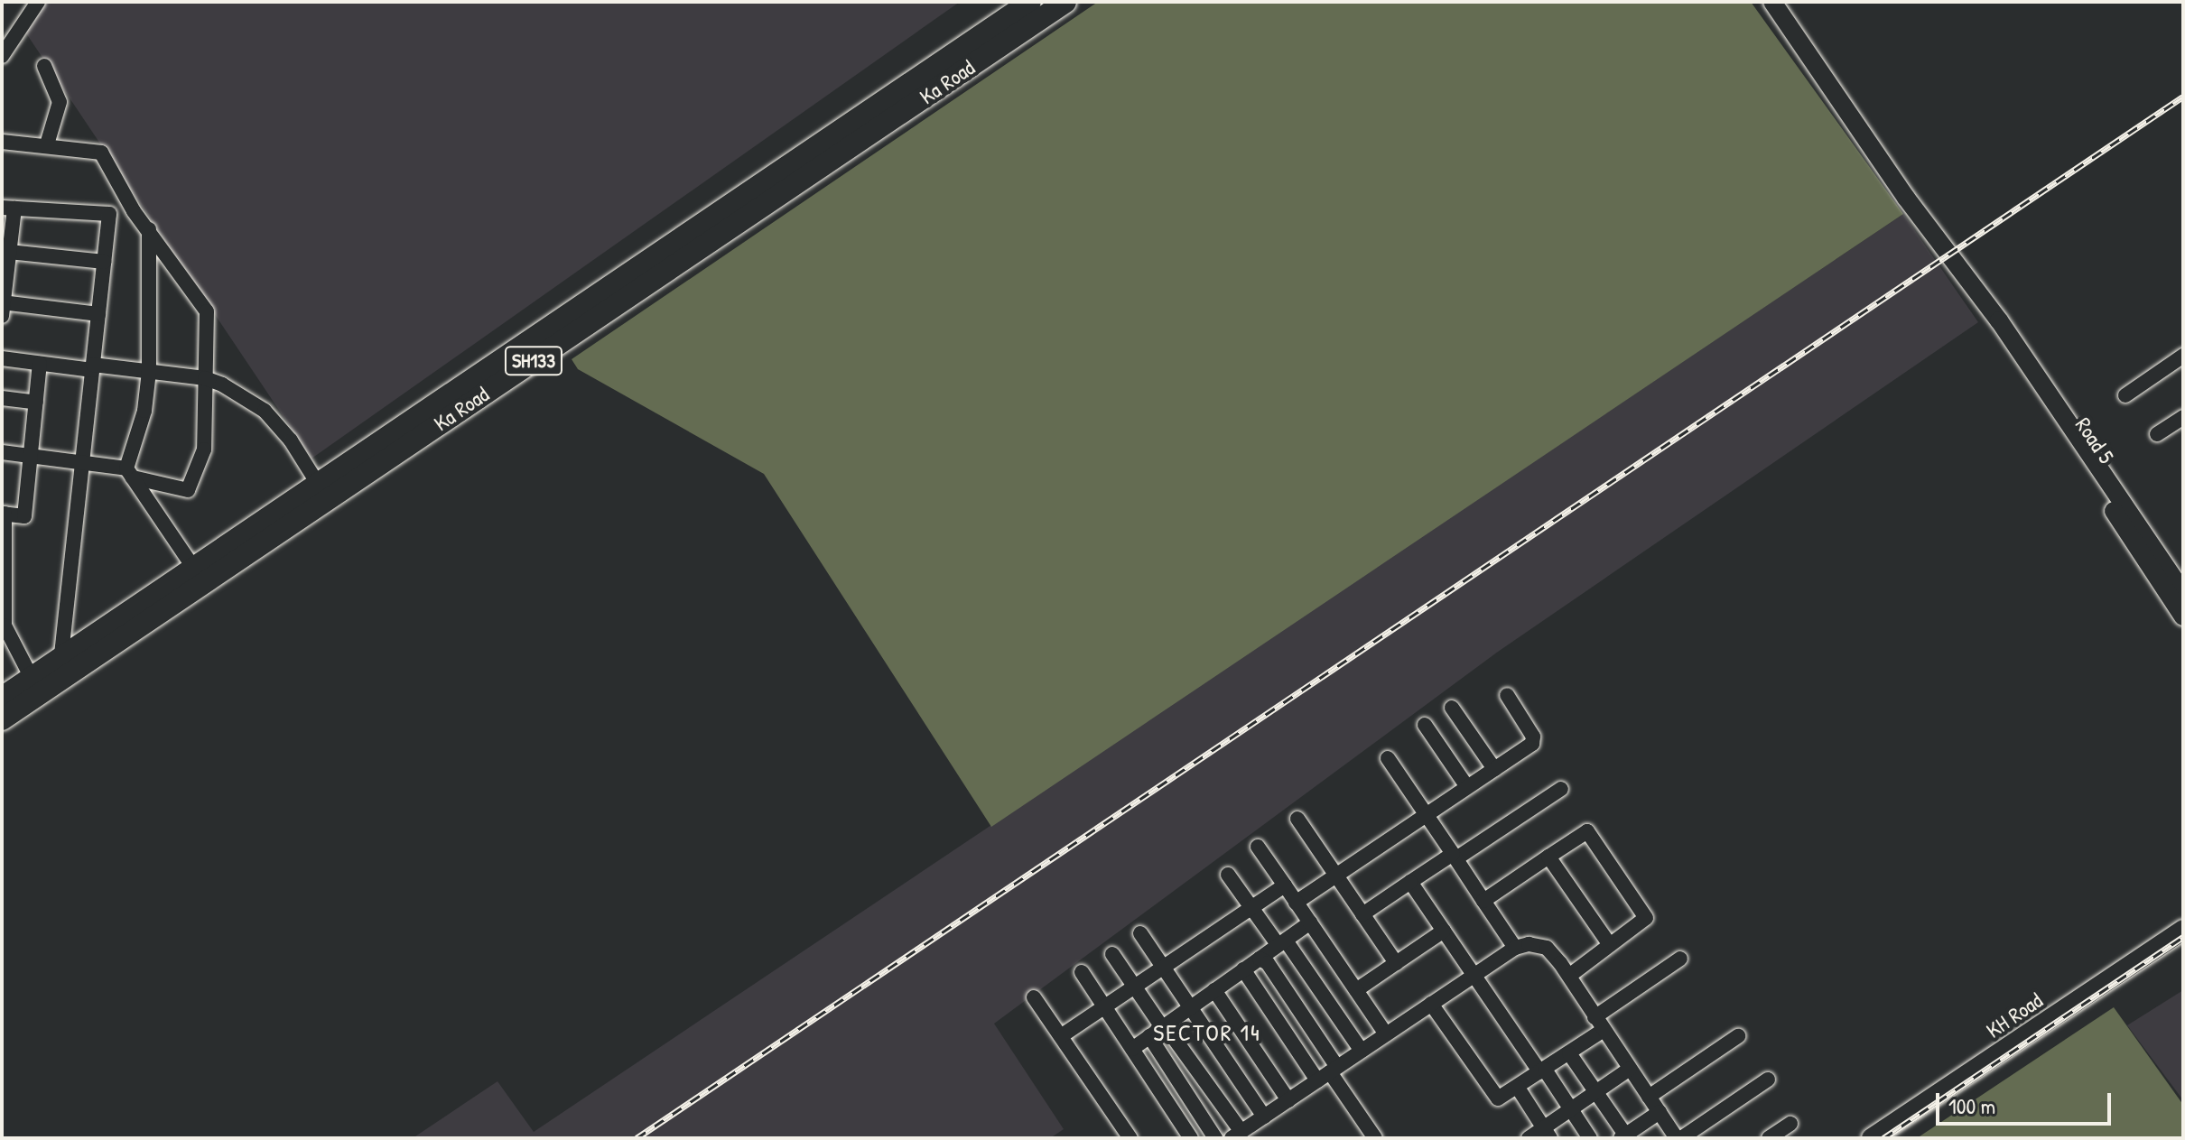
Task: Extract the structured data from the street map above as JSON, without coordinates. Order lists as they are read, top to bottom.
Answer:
{
  "streets": {
    "main road": ["Ka Road", "SH133", "KH Road"],
    "street": ["Road 5"]
  },
  "districts": ["SECTOR 14"],
  "scale_bar": "100 m"
}
